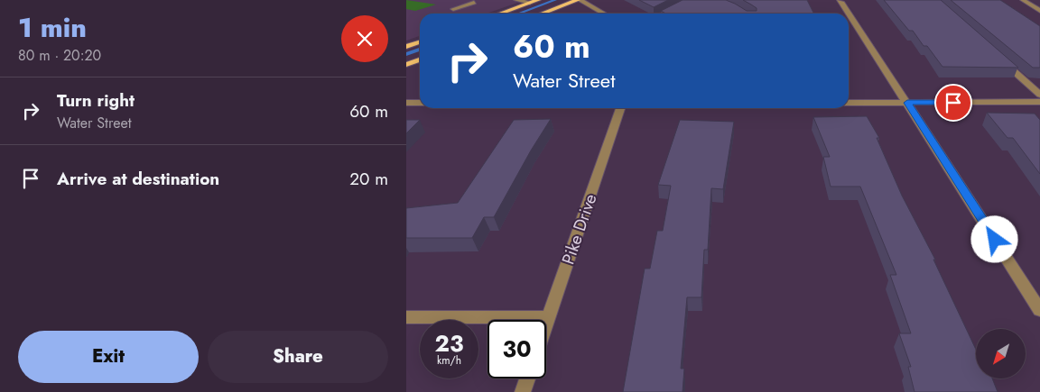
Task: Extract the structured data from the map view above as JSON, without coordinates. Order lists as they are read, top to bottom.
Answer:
{
  "streets": {
    "street": ["Pike Drive"]
  },
  "north": "bottom left",
  "page": {
    "heading": ["1 min", "80 m · 20:20"],
    "turn": ["60 m", "Water Street"],
    "list": [
      {
        "name": "Turn right",
        "note": "Water Street",
        "value": "60 m"
      },
      {
        "name": "Arrive at destination",
        "value": "20 m"
      }
    ],
    "speed": "23 km/h",
    "limit": "30",
    "buttons": ["Exit", "Share"]
  }
}
